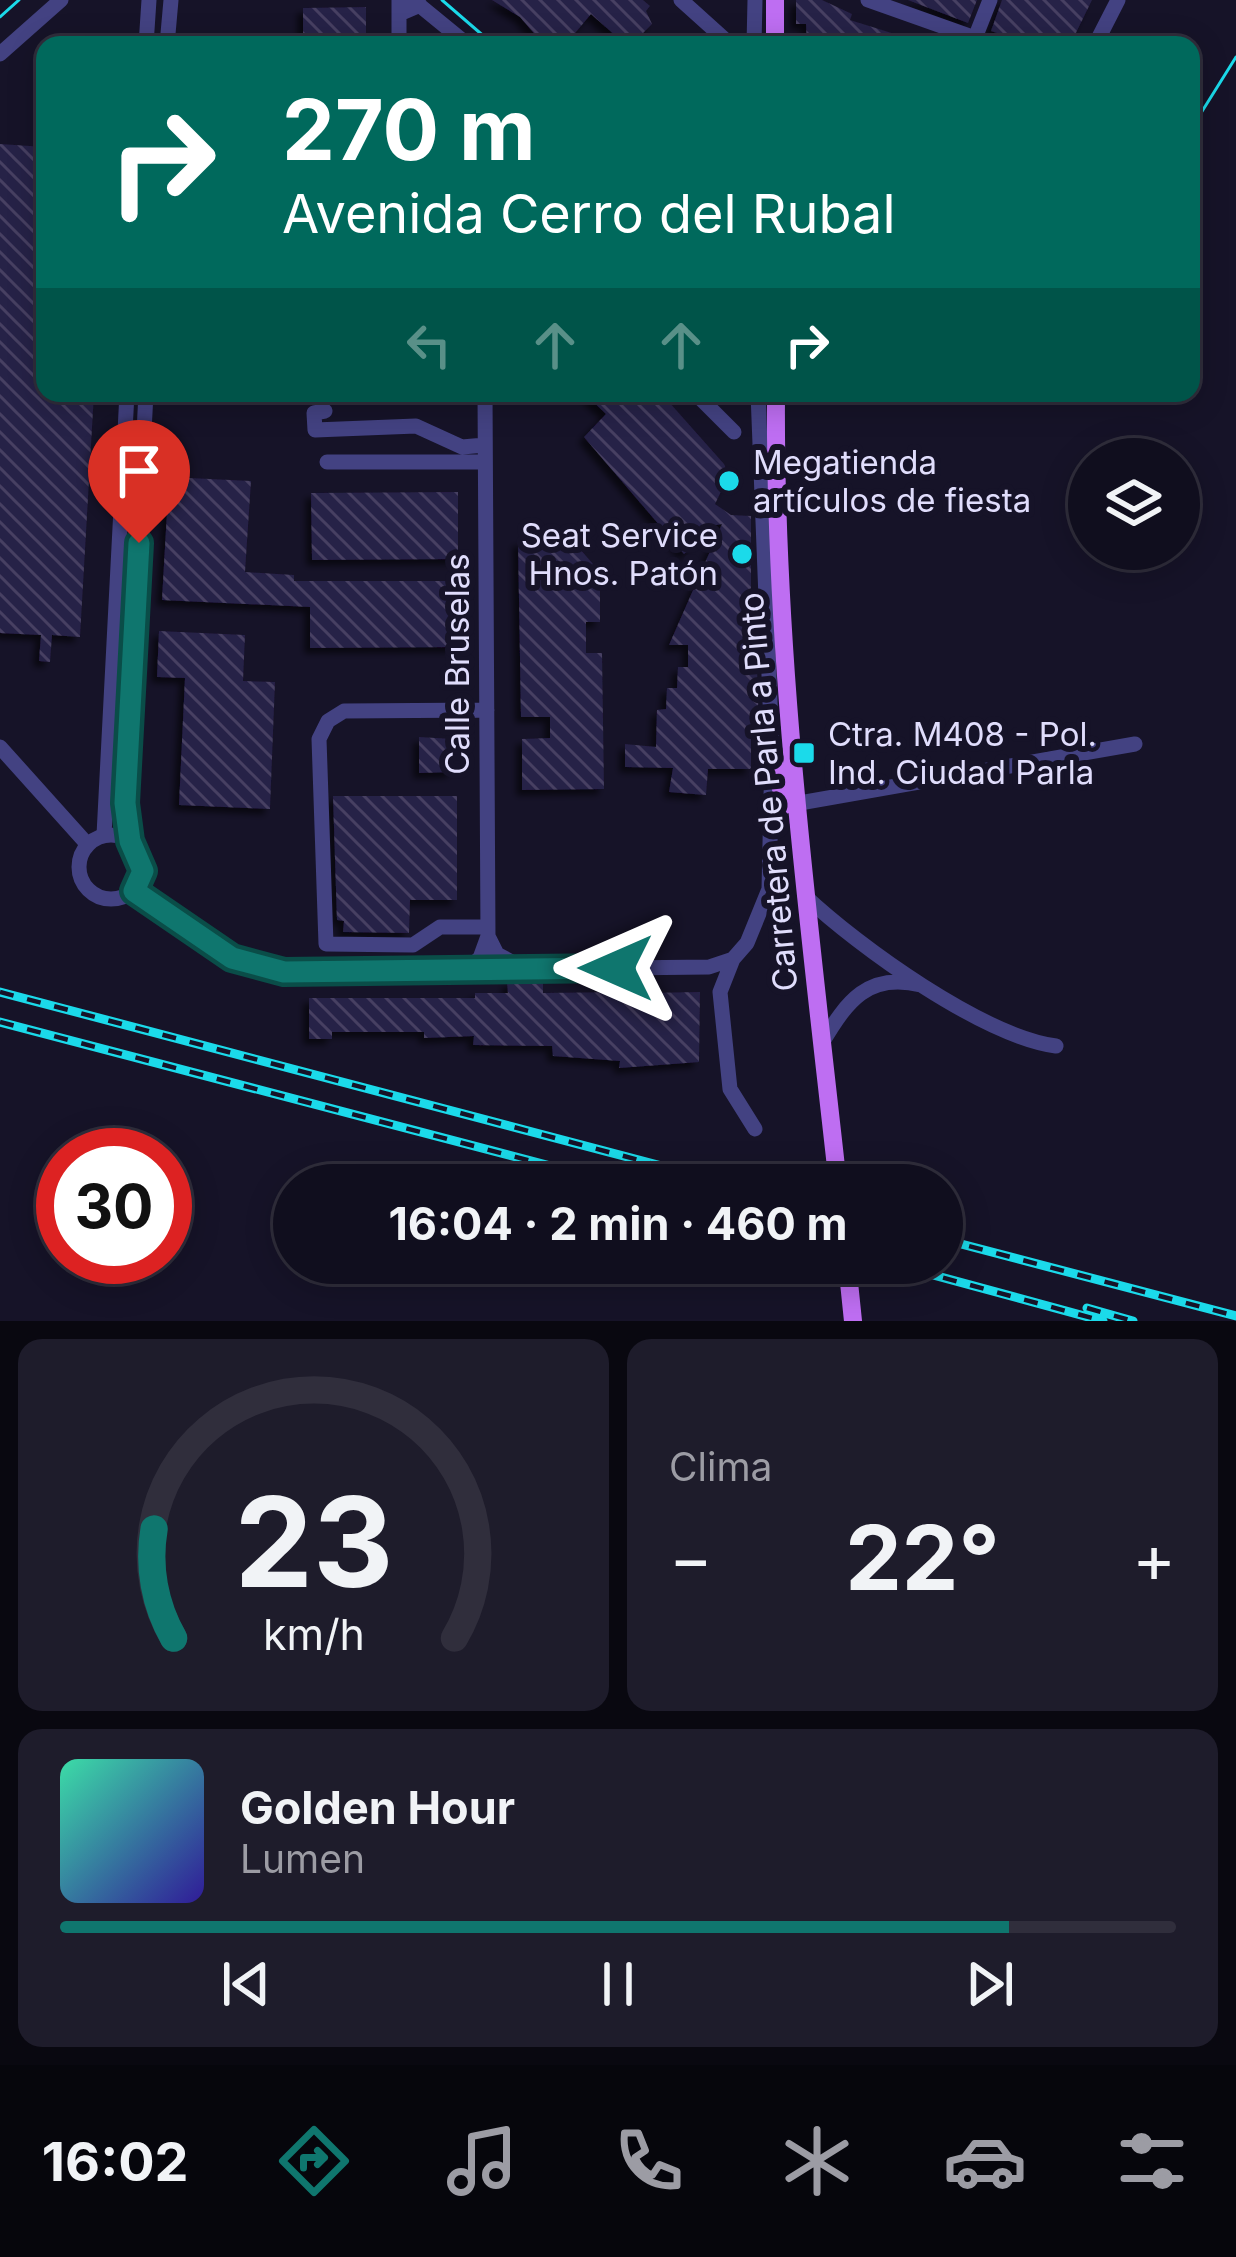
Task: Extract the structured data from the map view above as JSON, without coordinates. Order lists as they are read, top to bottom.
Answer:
{
  "streets": {
    "main road": ["Carretera de Parla a Pinto"],
    "street": ["Calle Bruselas"]
  },
  "places": {
    "other": ["Megatienda artículos de fiesta", "Seat Service Hnos. Patón"],
    "transit": ["Ctra. M408 - Pol. Ind. Ciudad Parla"]
  },
  "page": {
    "turn": ["270 m", "Avenida Cerro del Rubal"],
    "limit": "30",
    "trip": "16:04 · 2 min · 460 m",
    "tile": "Clima",
    "heat": ["−", "22°", "+"],
    "song": ["Golden Hour", "Lumen"],
    "tabs": "16:02",
    "gauge": ["23", "km/h"]
  }
}
